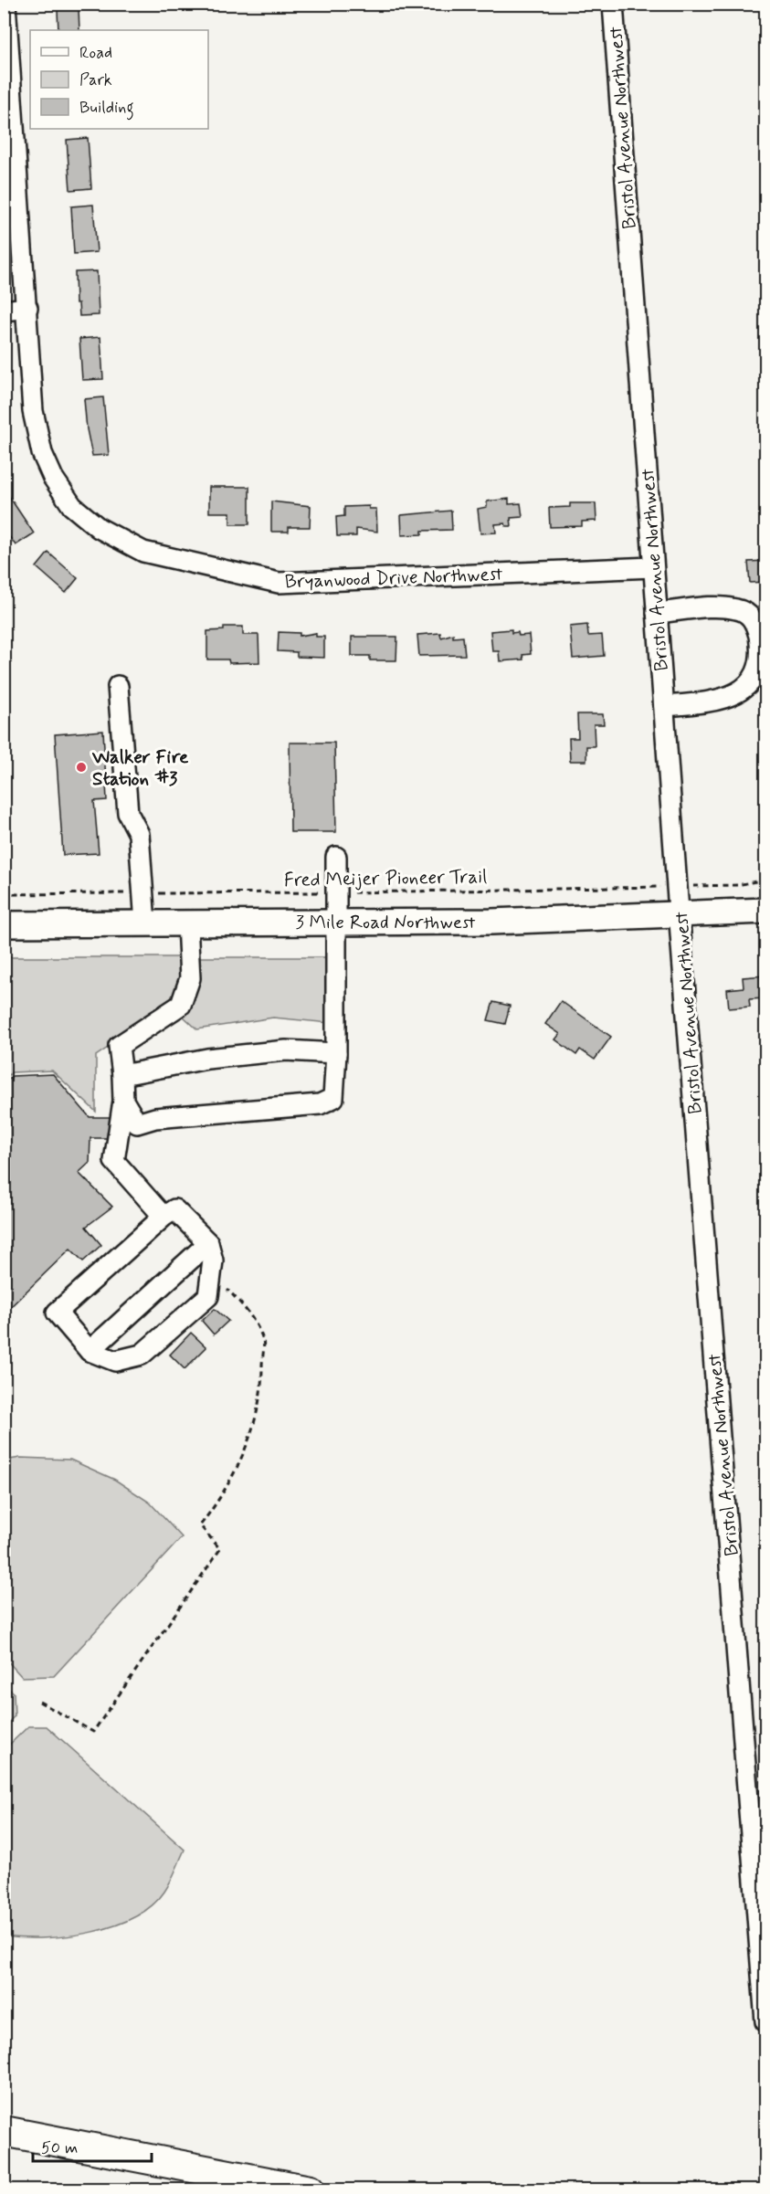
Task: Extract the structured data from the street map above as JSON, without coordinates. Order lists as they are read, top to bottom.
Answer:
{
  "streets": {
    "main road": ["3 Mile Road Northwest"],
    "street": ["Bristol Avenue Northwest", "Bryanwood Drive Northwest"],
    "path": ["Fred Meijer Pioneer Trail"]
  },
  "crossings": [
    ["Bristol Avenue Northwest", "Bryanwood Drive Northwest"],
    ["Bristol Avenue Northwest", "Fred Meijer Pioneer Trail"],
    ["Bristol Avenue Northwest", "3 Mile Road Northwest"]
  ],
  "places": ["Walker Fire Station #3"],
  "legend": ["Road", "Park", "Building"],
  "scale_bar": "50 m"
}
